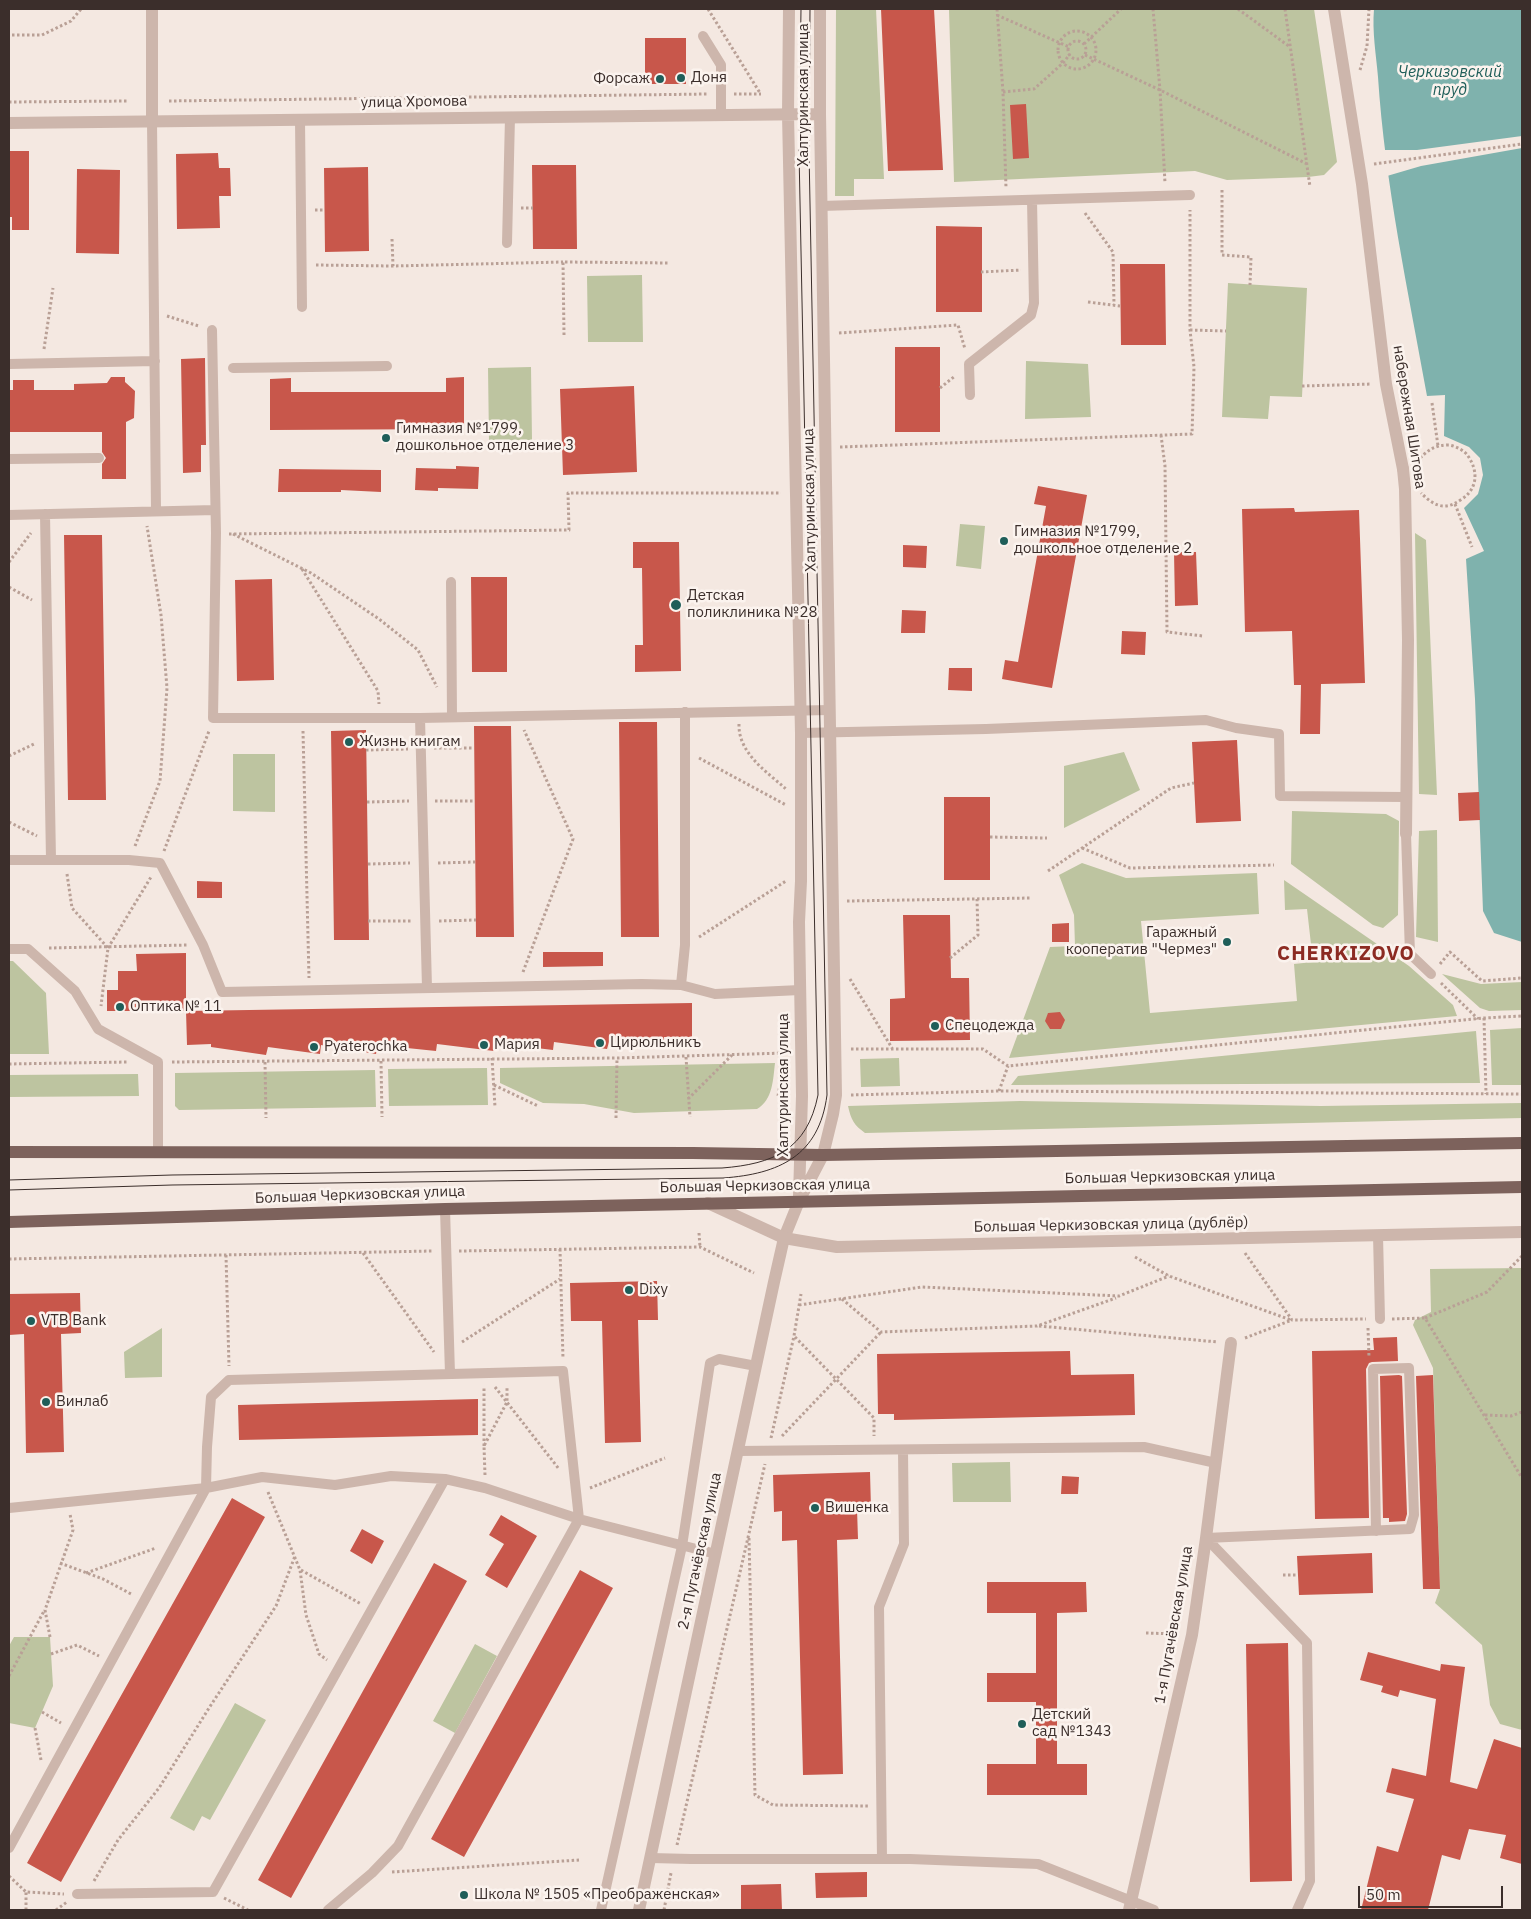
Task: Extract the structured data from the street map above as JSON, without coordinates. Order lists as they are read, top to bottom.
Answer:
{
  "streets": {
    "main road": ["Большая Черкизовская улица"],
    "street": [
      "Халтуринская улица",
      "улица Хромова",
      "набережная Шитова",
      "Большая Черкизовская улица (дублёр)",
      "2-я Пугачёвская улица",
      "1-я Пугачёвская улица"
    ]
  },
  "crossings": [
    ["Халтуринская улица", "улица Хромова"],
    ["Халтуринская улица", "Большая Черкизовская улица"],
    ["Халтуринская улица", "2-я Пугачёвская улица"],
    ["Большая Черкизовская улица", "Большая Черкизовская улица (дублёр)"],
    ["Большая Черкизовская улица", "2-я Пугачёвская улица"],
    ["Большая Черкизовская улица (дублёр)", "2-я Пугачёвская улица"]
  ],
  "districts": ["CHERKIZOVO"],
  "water": ["Черкизовский пруд"],
  "places": [
    "Доня",
    "Форсаж",
    "Гимназия №1799, дошкольное отделение 3",
    "Гимназия №1799, дошкольное отделение 2",
    "Детская поликлиника №28",
    "Жизнь книгам",
    "Гаражный кооператив \"Чермез\"",
    "Оптика № 11",
    "Спецодежда",
    "Цирюльникъ",
    "Мария",
    "Pyaterochka",
    "Dixy",
    "VTB Bank",
    "Винлаб",
    "Вишенка",
    "Детский сад №1343",
    "Школа № 1505 «Преображенская»"
  ],
  "scale_bar": "50 m"
}
